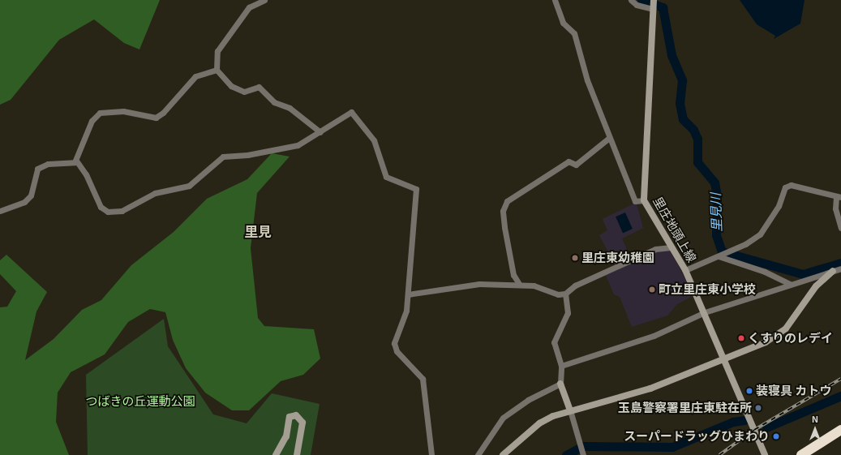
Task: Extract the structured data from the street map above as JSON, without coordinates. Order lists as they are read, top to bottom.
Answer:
{
  "streets": {
    "street": ["里庄地頭上線"]
  },
  "districts": ["里見"],
  "water": ["里見川"],
  "parks": ["つばきの丘運動公園"],
  "places": [
    "里庄東幼稚園",
    "町立里庄東小学校",
    "くすりのレデイ",
    "装寝具 カトウ",
    "玉島警察署里庄東駐在所",
    "スーパードラッグひまわり"
  ],
  "north": "top"
}
